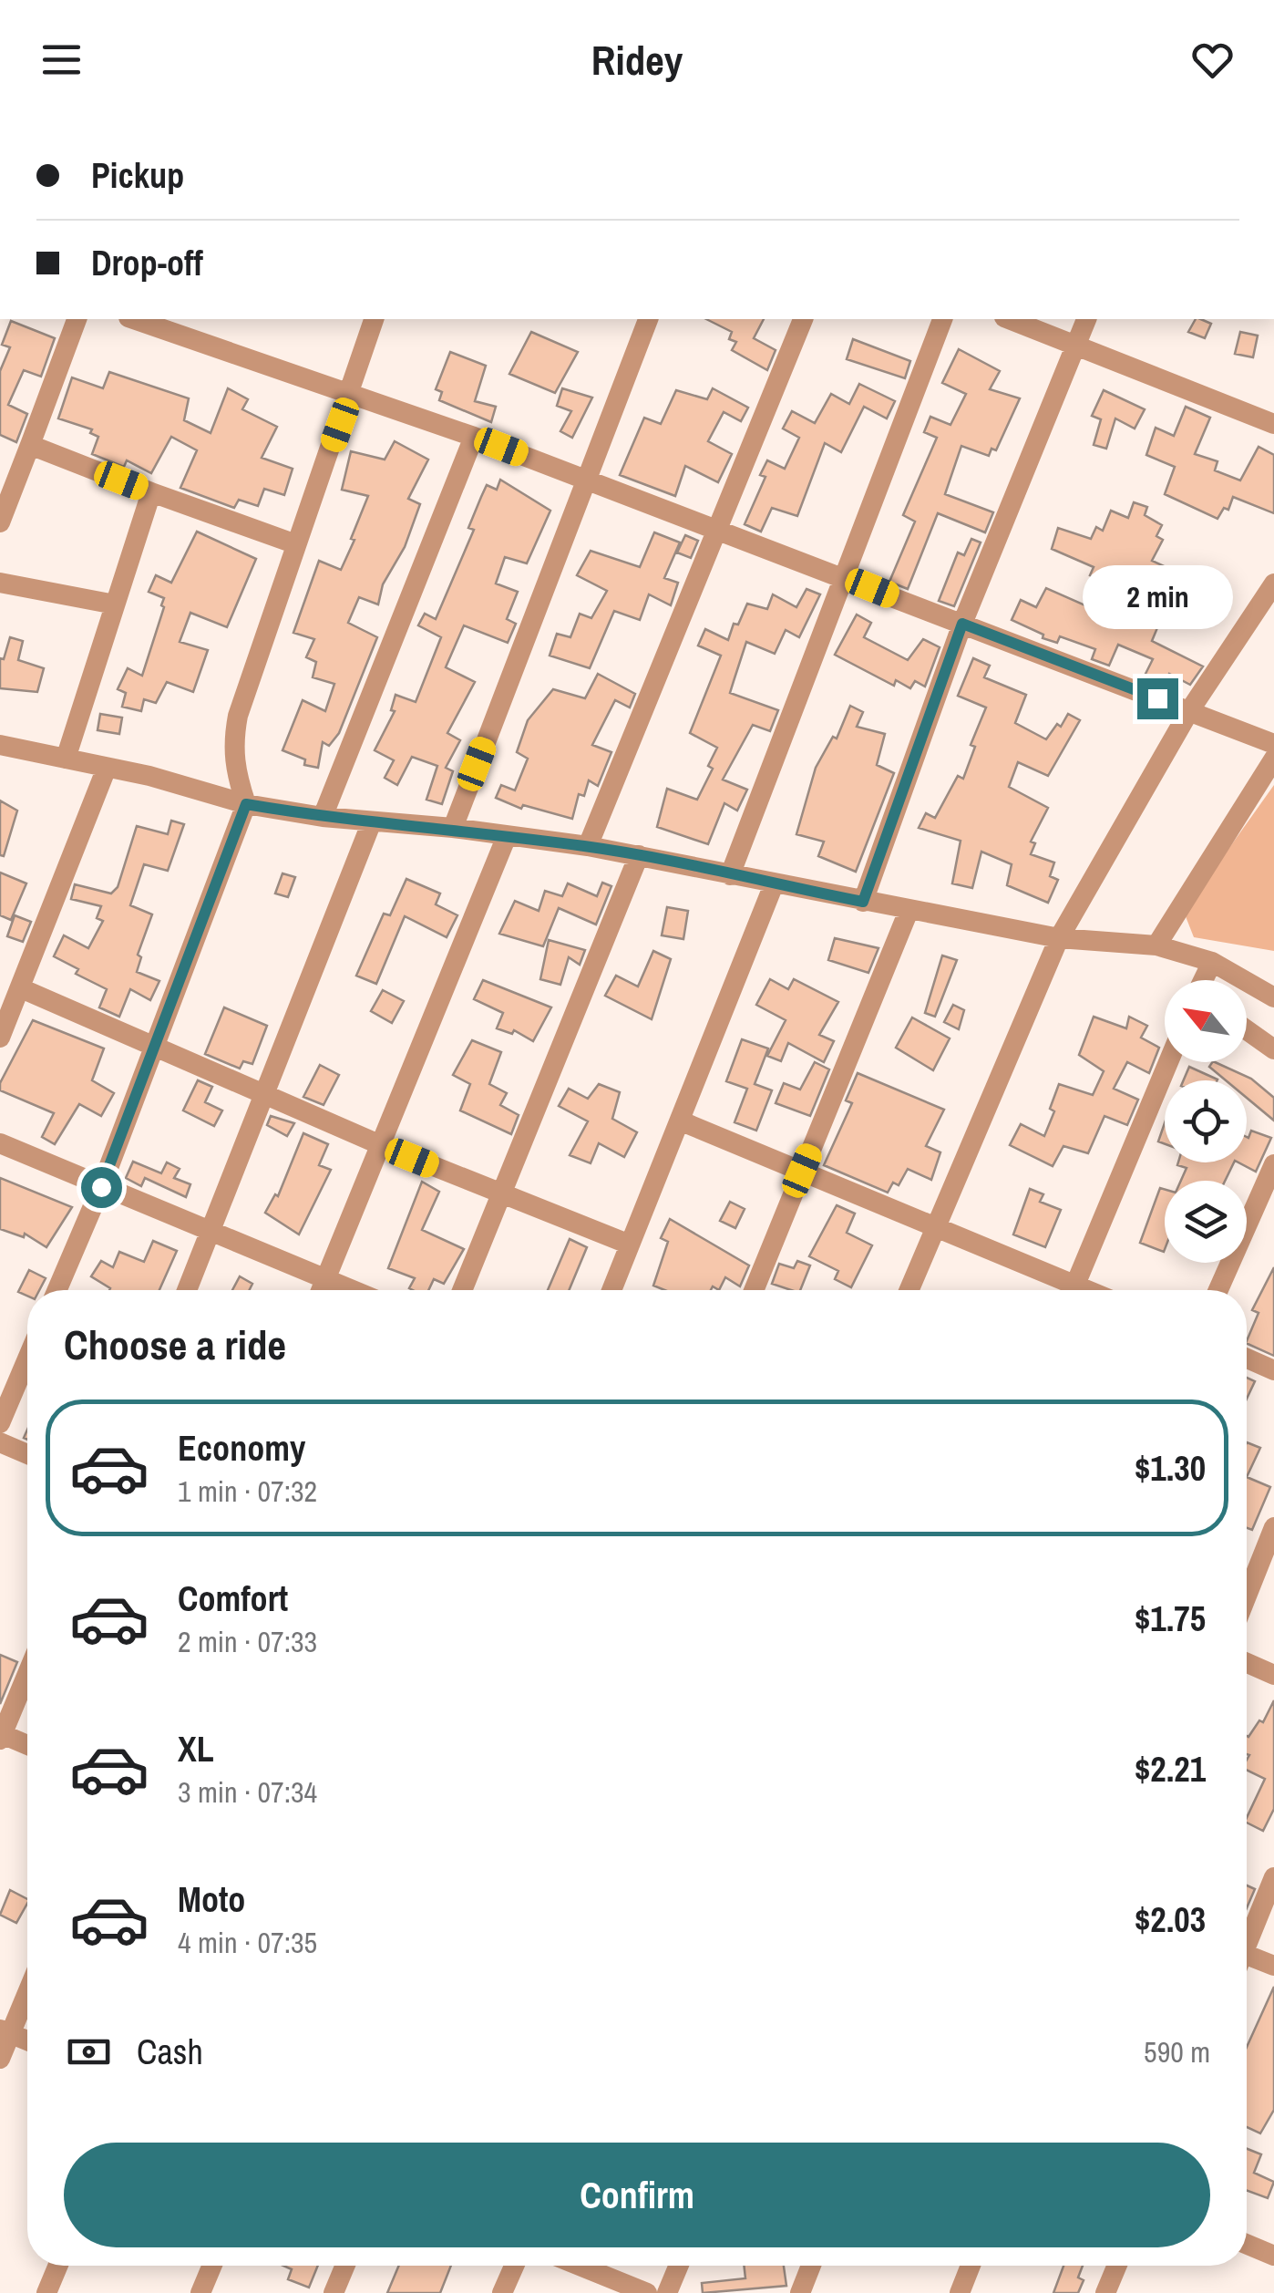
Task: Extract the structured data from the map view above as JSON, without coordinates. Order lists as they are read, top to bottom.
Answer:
{
  "north": "top left",
  "page": {
    "header": "Ridey",
    "banner": ["Pickup", "Drop-off"],
    "bubble": "2 min",
    "heading": "Choose a ride",
    "list": [
      {
        "name": "Economy",
        "note": "1 min · 07:32",
        "value": "$1.30"
      },
      {
        "name": "Comfort",
        "note": "2 min · 07:33",
        "value": "$1.75"
      },
      {
        "name": "XL",
        "note": "3 min · 07:34",
        "value": "$2.21"
      },
      {
        "name": "Moto",
        "note": "4 min · 07:35",
        "value": "$2.03"
      }
    ],
    "pay": ["Cash", "590 m"],
    "buttons": "Confirm"
  }
}
